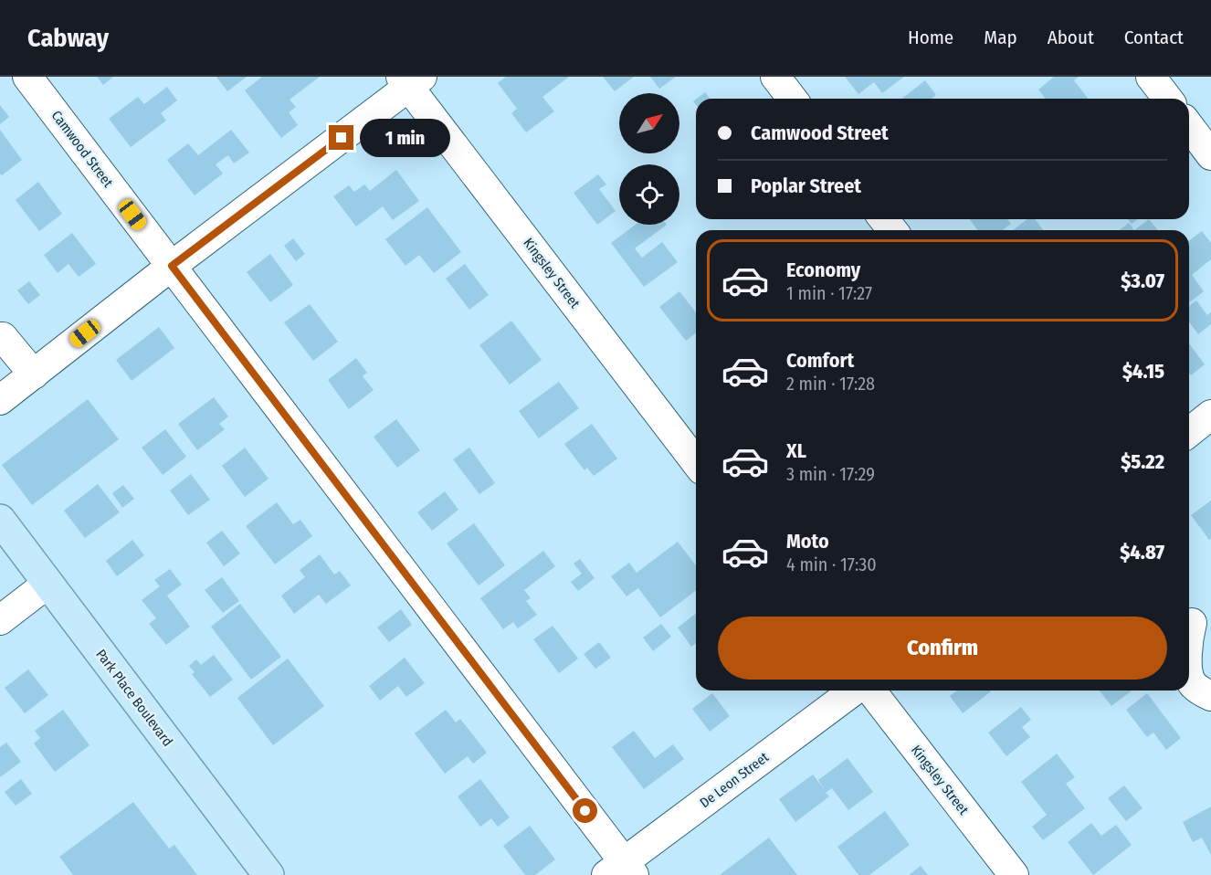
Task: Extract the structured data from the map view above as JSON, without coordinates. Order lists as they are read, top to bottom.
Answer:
{
  "streets": {
    "main road": ["Park Place Boulevard"],
    "street": ["Camwood Street", "Kingsley Street", "De Leon Street"]
  },
  "crossings": [
    ["Camwood Street", "De Leon Street"]
  ],
  "north": "top right",
  "page": {
    "header": "Cabway",
    "nav": [
      "Home",
      "Map",
      "About",
      "Contact"
    ],
    "banner": ["Camwood Street", "Poplar Street"],
    "bubble": "1 min",
    "list": [
      {
        "name": "Economy",
        "note": "1 min · 17:27",
        "value": "$3.07"
      },
      {
        "name": "Comfort",
        "note": "2 min · 17:28",
        "value": "$4.15"
      },
      {
        "name": "XL",
        "note": "3 min · 17:29",
        "value": "$5.22"
      },
      {
        "name": "Moto",
        "note": "4 min · 17:30",
        "value": "$4.87"
      }
    ],
    "buttons": "Confirm"
  }
}
